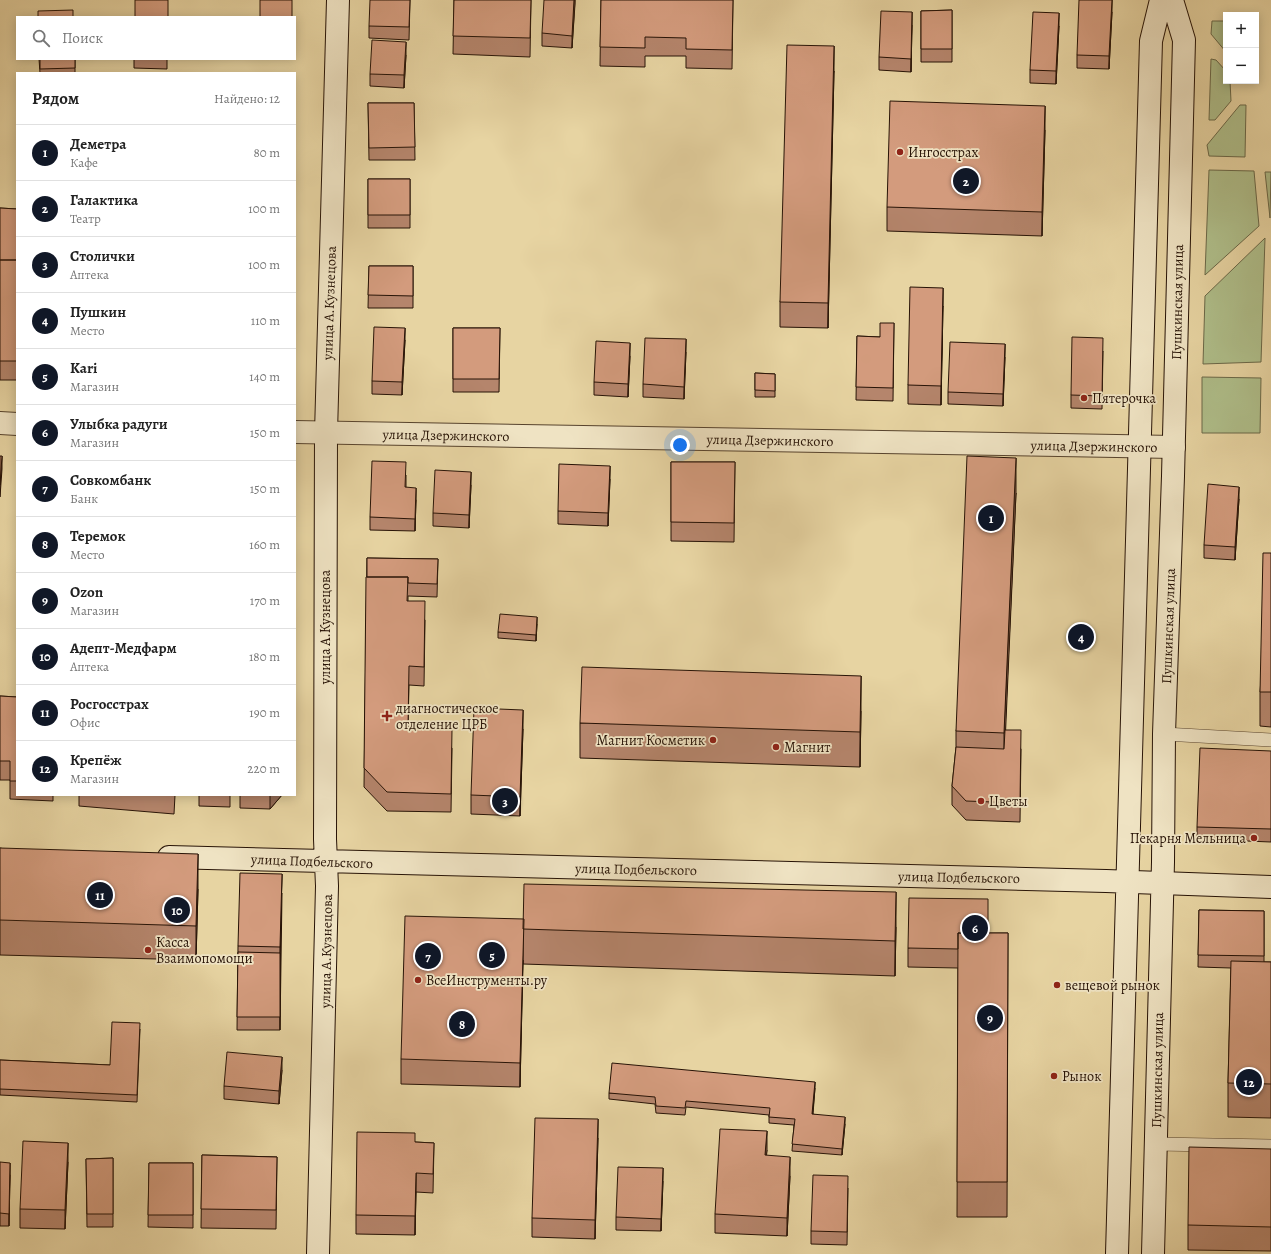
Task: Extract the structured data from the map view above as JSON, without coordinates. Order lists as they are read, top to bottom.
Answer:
{
  "streets": {
    "main road": [
      "Пушкинская улица",
      "улица А.Кузнецова",
      "улица Дзержинского",
      "улица Подбельского"
    ]
  },
  "crossings": [
    ["Пушкинская улица", "улица Дзержинского"],
    ["Пушкинская улица", "улица Подбельского"],
    ["улица А.Кузнецова", "улица Дзержинского"],
    ["улица А.Кузнецова", "улица Подбельского"]
  ],
  "places": {
    "other": [
      "Ингосстрах",
      "Пятерочка",
      "Магнит Косметик",
      "Магнит",
      "Цветы",
      "Пекарня Мельница",
      "Касса Взаимопомощи",
      "ВсеИнструменты.ру",
      "вещевой рынок",
      "Рынок"
    ],
    "health": ["диагностическое отделение ЦРБ"]
  },
  "page": {
    "map_buttons": ["+", "−"],
    "search": "Поиск",
    "heading": ["Рядом", "Найдено: 12"],
    "list": [
      {
        "mark": "1",
        "name": "Деметра",
        "note": "Кафе",
        "value": "80 m"
      },
      {
        "mark": "2",
        "name": "Галактика",
        "note": "Театр",
        "value": "100 m"
      },
      {
        "mark": "3",
        "name": "Столички",
        "note": "Аптека",
        "value": "100 m"
      },
      {
        "mark": "4",
        "name": "Пушкин",
        "note": "Место",
        "value": "110 m"
      },
      {
        "mark": "5",
        "name": "Kari",
        "note": "Магазин",
        "value": "140 m"
      },
      {
        "mark": "6",
        "name": "Улыбка радуги",
        "note": "Магазин",
        "value": "150 m"
      },
      {
        "mark": "7",
        "name": "Совкомбанк",
        "note": "Банк",
        "value": "150 m"
      },
      {
        "mark": "8",
        "name": "Теремок",
        "note": "Место",
        "value": "160 m"
      },
      {
        "mark": "9",
        "name": "Ozon",
        "note": "Магазин",
        "value": "170 m"
      },
      {
        "mark": "10",
        "name": "Адепт-Медфарм",
        "note": "Аптека",
        "value": "180 m"
      },
      {
        "mark": "11",
        "name": "Росгосстрах",
        "note": "Офис",
        "value": "190 m"
      },
      {
        "mark": "12",
        "name": "Крепёж",
        "note": "Магазин",
        "value": "220 m"
      }
    ],
    "pins": [
      "2",
      "1",
      "4",
      "3",
      "11",
      "10",
      "6",
      "5",
      "7",
      "9",
      "8",
      "12"
    ]
  }
}
